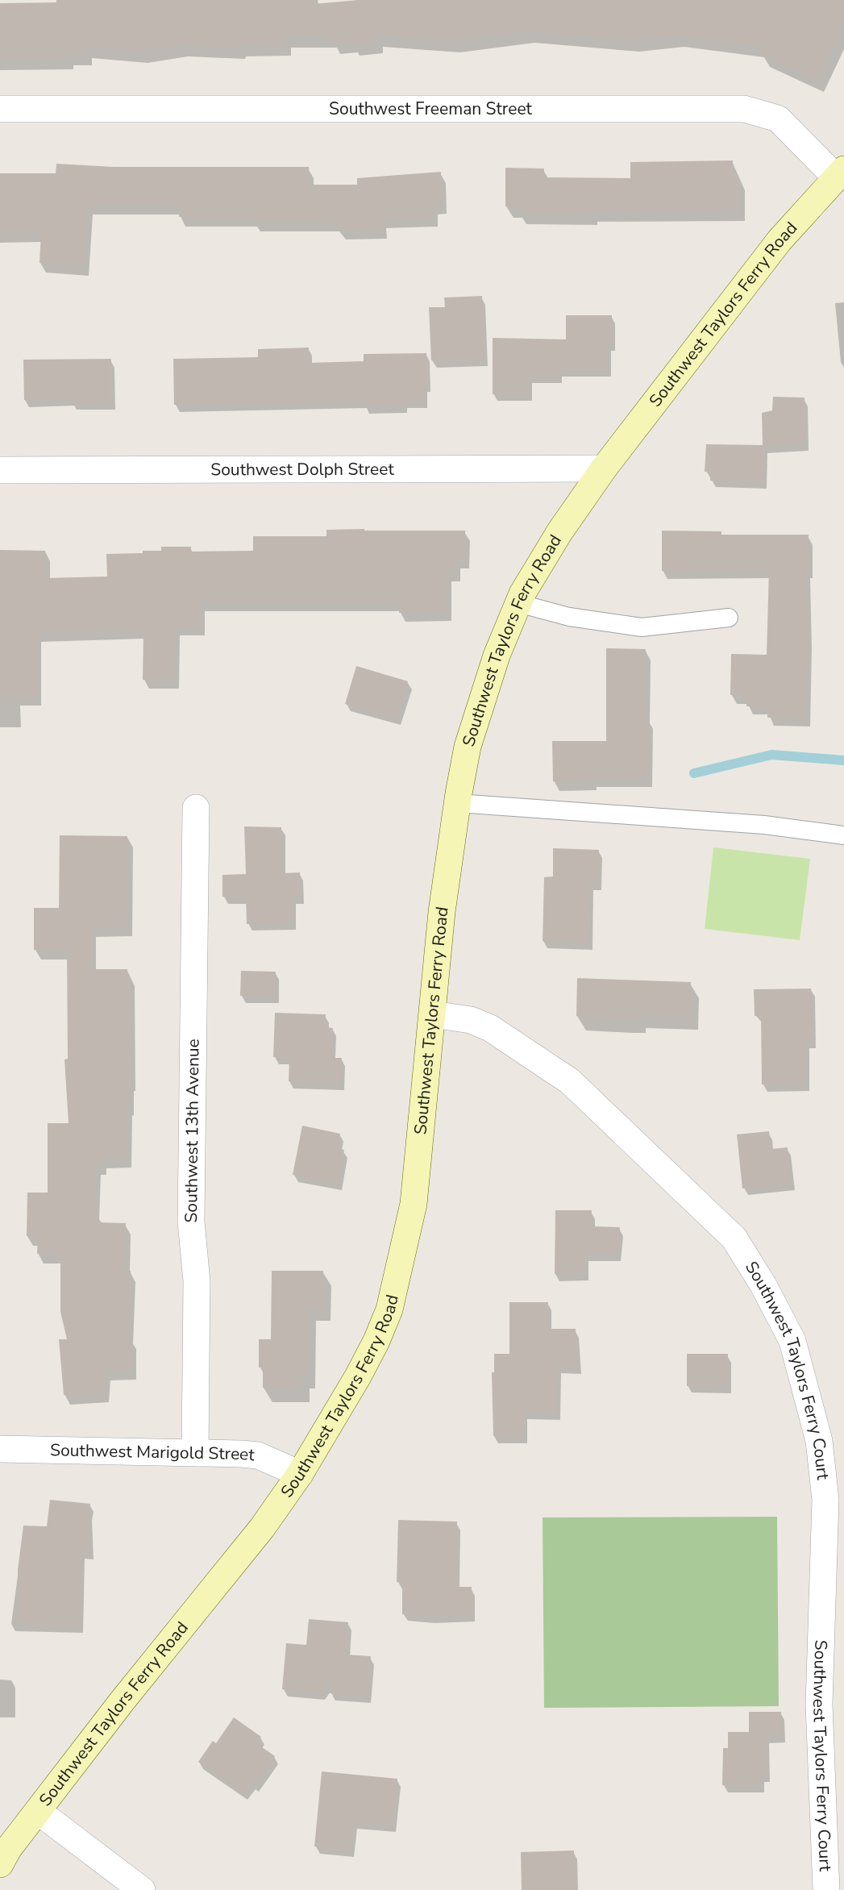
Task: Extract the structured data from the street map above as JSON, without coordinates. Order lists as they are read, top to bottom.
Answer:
{
  "streets": {
    "street": [
      "Southwest Freeman Street",
      "Southwest Taylors Ferry Road",
      "Southwest Dolph Street",
      "Southwest 13th Avenue",
      "Southwest Taylors Ferry Court",
      "Southwest Marigold Street"
    ]
  },
  "crossings": [
    ["Southwest Freeman Street", "Southwest Taylors Ferry Road"],
    ["Southwest Taylors Ferry Road", "Southwest Dolph Street"],
    ["Southwest Taylors Ferry Road", "Southwest Taylors Ferry Court"],
    ["Southwest Taylors Ferry Road", "Southwest Marigold Street"],
    ["Southwest 13th Avenue", "Southwest Marigold Street"]
  ]
}
